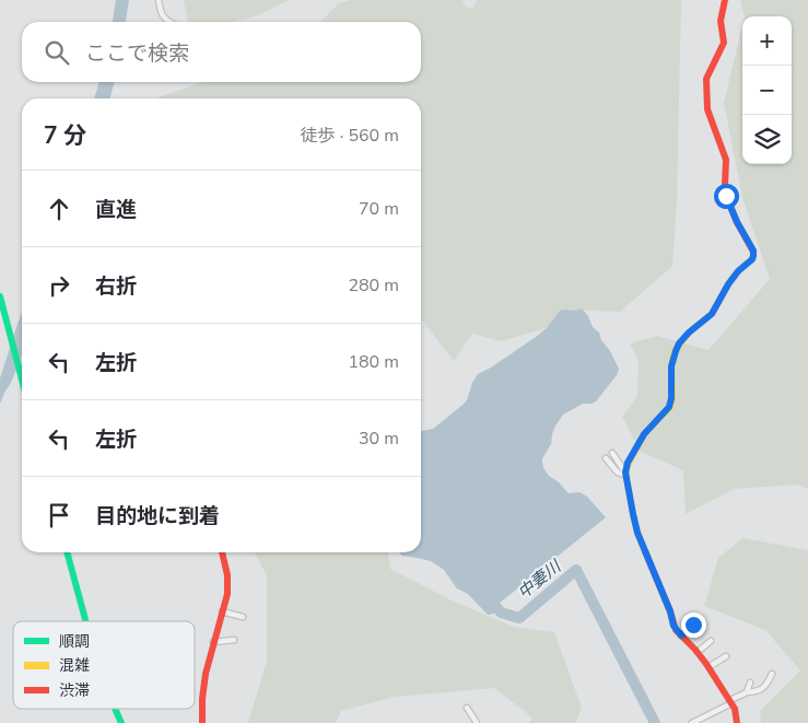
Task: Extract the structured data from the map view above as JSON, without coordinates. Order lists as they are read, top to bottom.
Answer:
{
  "water": ["中妻川"],
  "legend": ["順調", "混雑", "渋滞"],
  "page": {
    "map_buttons": ["+", "−"],
    "search": "ここで検索",
    "heading": ["7 分", "徒歩 · 560 m"],
    "list": [
      ["直進", "70 m"],
      ["右折", "280 m"],
      ["左折", "180 m"],
      ["左折", "30 m"],
      "目的地に到着"
    ]
  }
}
